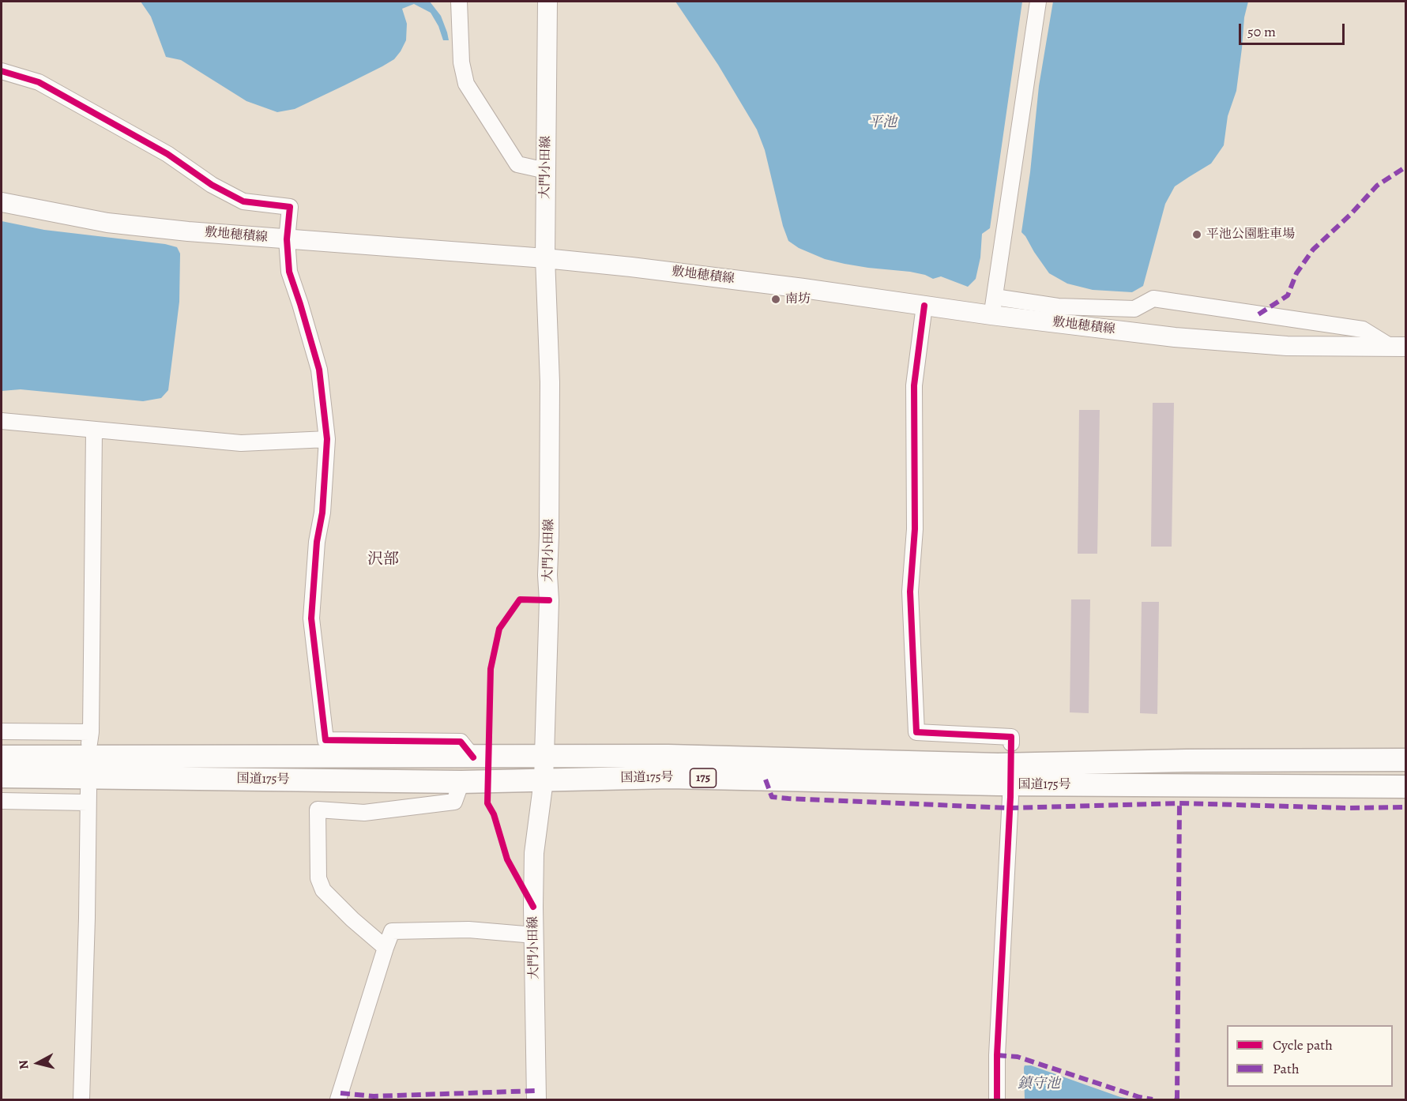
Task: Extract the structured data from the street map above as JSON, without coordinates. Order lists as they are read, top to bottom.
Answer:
{
  "streets": {
    "highway": ["国道175号", "175"],
    "main road": ["大門小田線", "敷地穂積線"]
  },
  "crossings": [
    ["大門小田線", "敷地穂積線"],
    ["大門小田線", "国道175号"]
  ],
  "districts": ["沢部"],
  "water": ["平池", "鎮守池"],
  "places": ["平池公園駐車場", "南坊"],
  "legend": ["Cycle path", "Path"],
  "scale_bar": "50 m",
  "north": "left"
}
